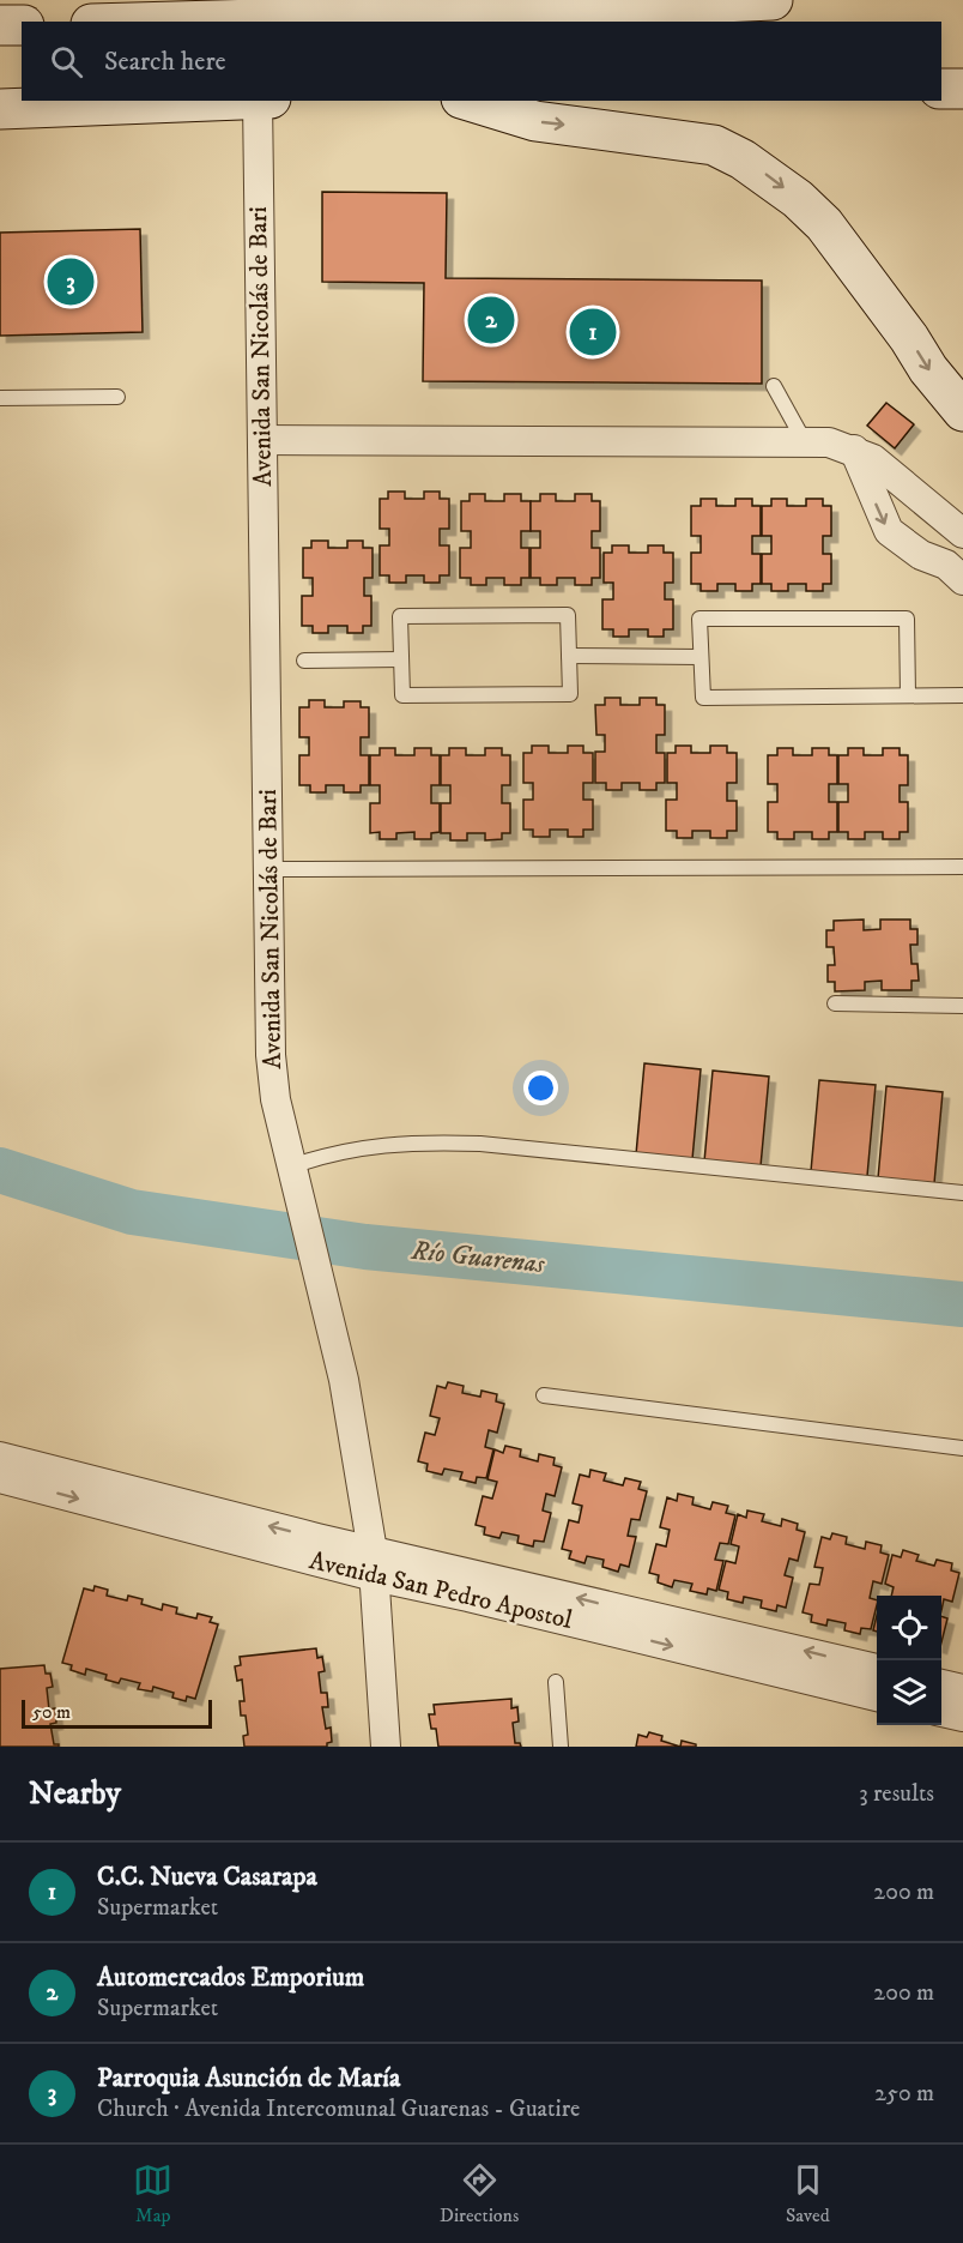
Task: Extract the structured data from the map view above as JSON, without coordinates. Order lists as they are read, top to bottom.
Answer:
{
  "streets": {
    "street": ["Avenida San Nicolás de Bari", "Avenida San Pedro Apostol"]
  },
  "crossings": [
    ["Avenida San Nicolás de Bari", "Avenida San Pedro Apostol"]
  ],
  "water": ["Río Guarenas"],
  "scale_bar": "50 m",
  "page": {
    "search": "Search here",
    "pins": ["3", "2", "1"],
    "scale": "50 m",
    "heading": ["Nearby", "3 results"],
    "list": [
      {
        "mark": "1",
        "name": "C.C. Nueva Casarapa",
        "note": "Supermarket",
        "value": "200 m"
      },
      {
        "mark": "2",
        "name": "Automercados Emporium",
        "note": "Supermarket",
        "value": "200 m"
      },
      {
        "mark": "3",
        "name": "Parroquia Asunción de María",
        "note": "Church · Avenida Intercomunal Guarenas - Guatire",
        "value": "250 m"
      }
    ],
    "nav": ["Map", "Directions", "Saved"]
  }
}
